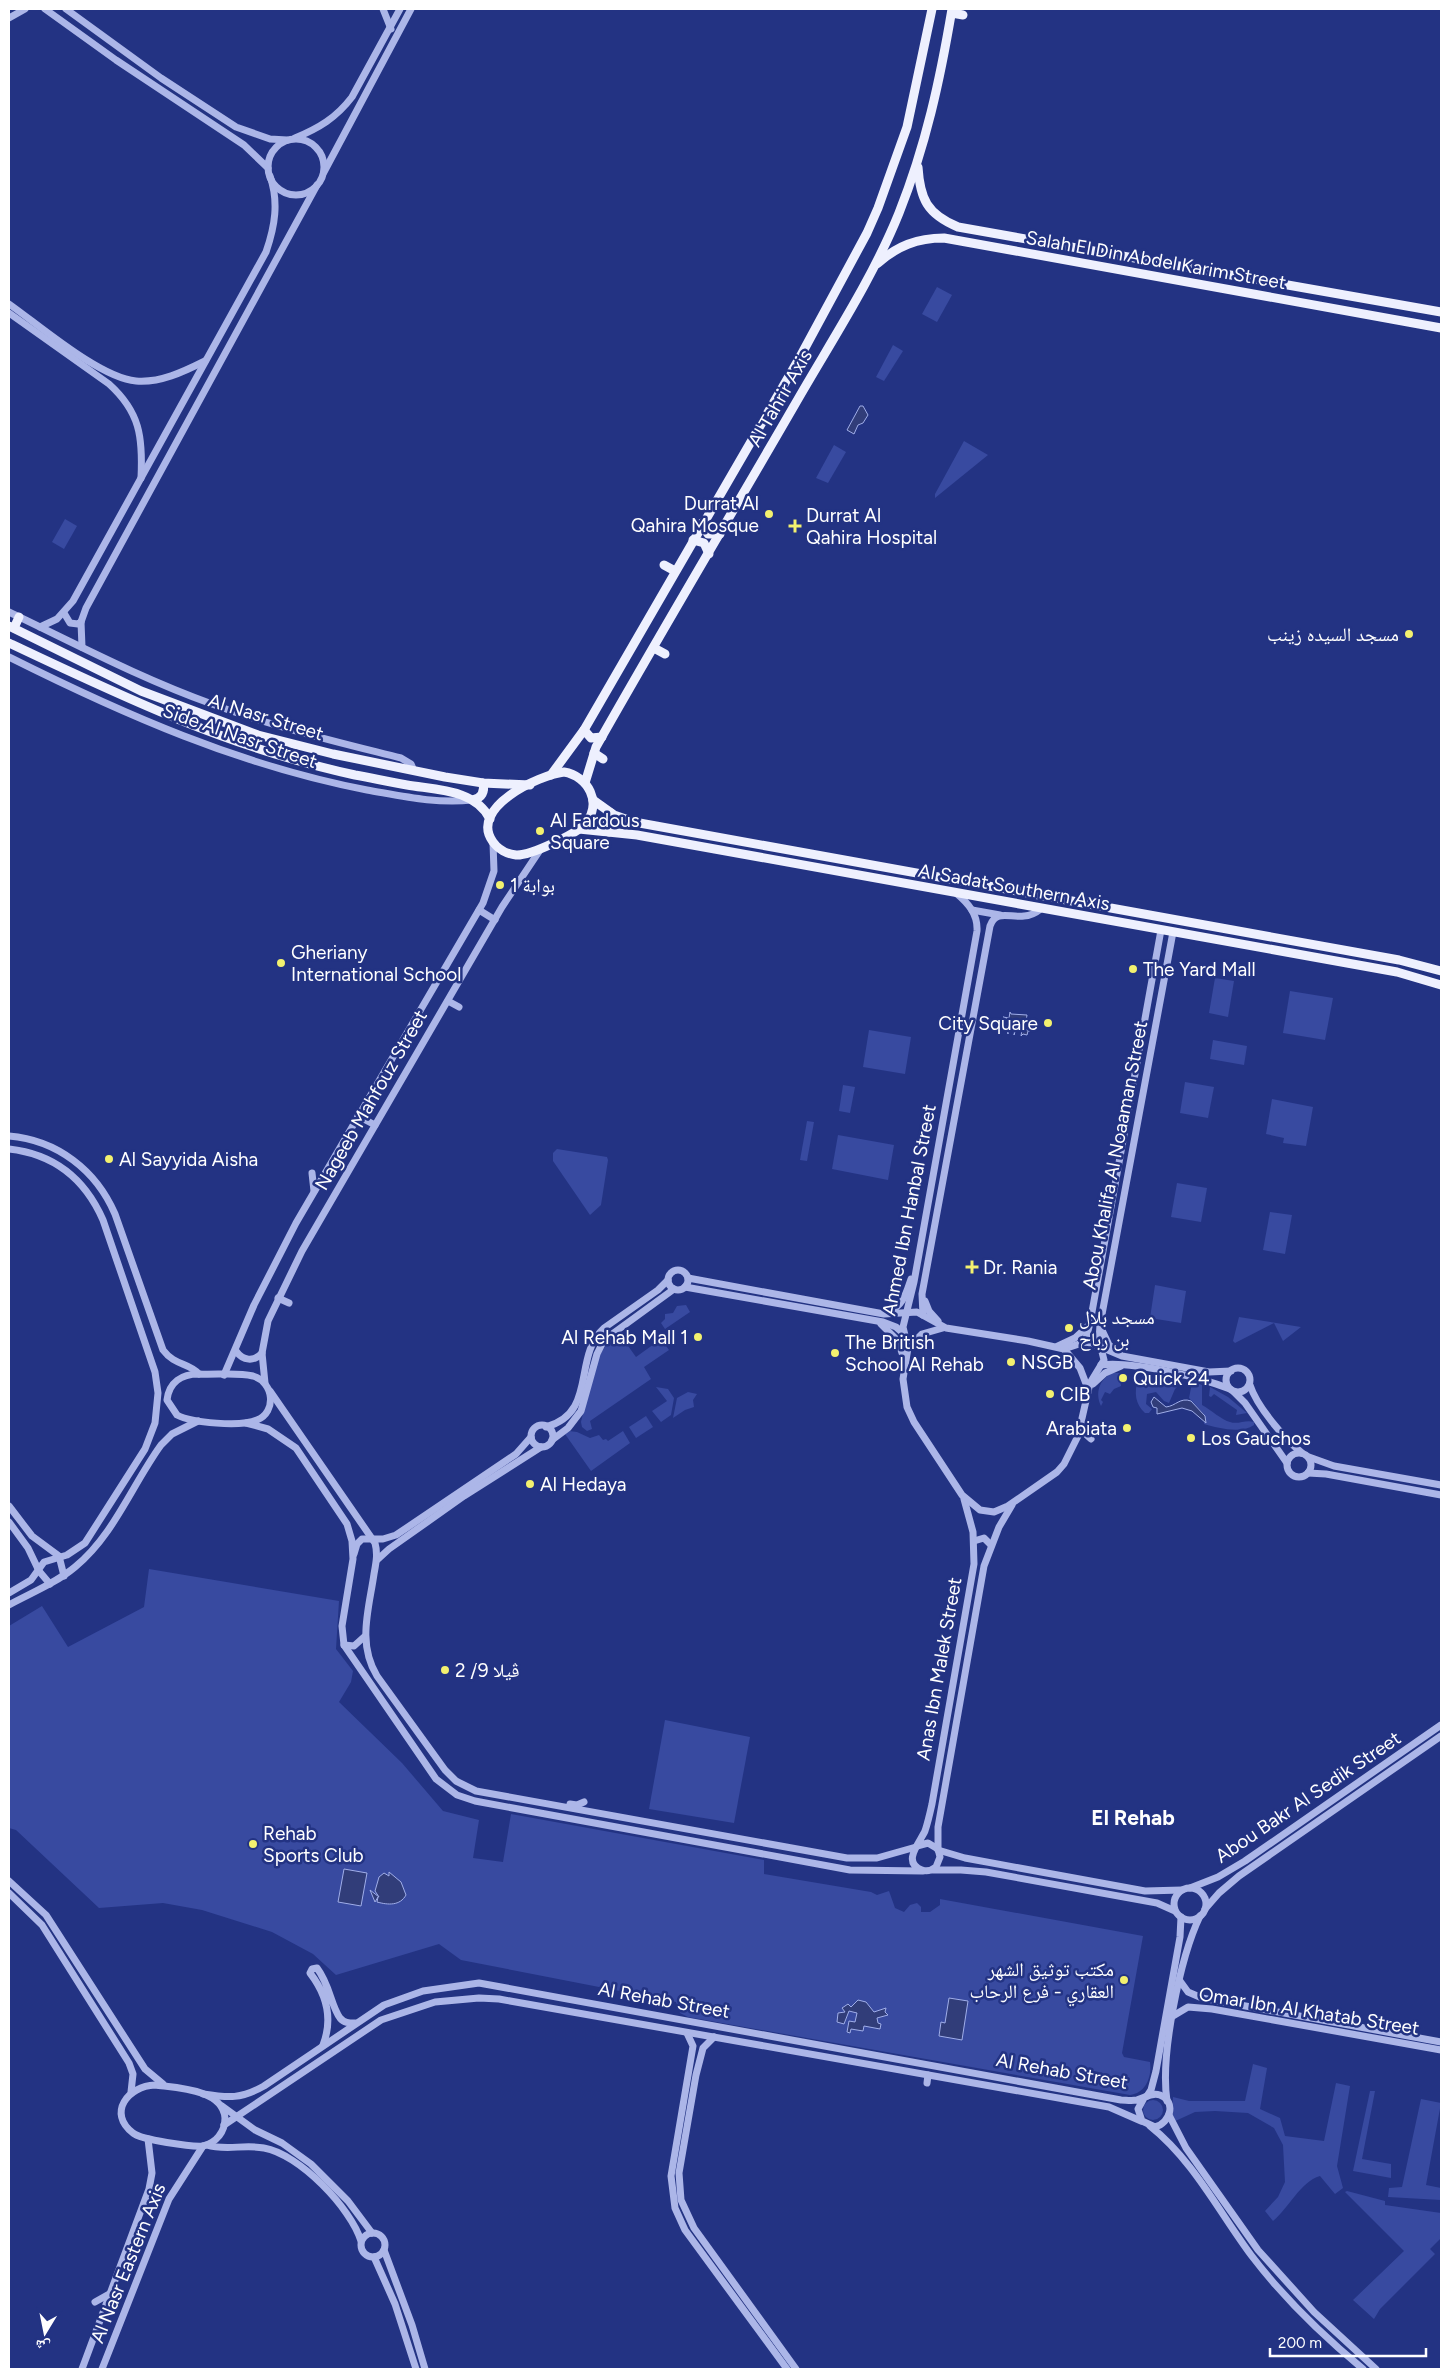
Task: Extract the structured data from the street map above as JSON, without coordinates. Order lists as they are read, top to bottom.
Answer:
{
  "streets": {
    "main road": [
      "Salah El Din Abdel Karim Street",
      "Al Tahrir Axis",
      "Al Nasr Street",
      "Al Sadat Southern Axis"
    ],
    "street": [
      "Side Al Nasr Street",
      "Nageeb Mahfouz Street",
      "Abou Khalifa Al Noaaman Street",
      "Ahmed Ibn Hanbal Street",
      "Anas Ibn Malek Street",
      "Abou Bakr Al Sedik Street",
      "Al Rehab Street",
      "Omar Ibn Al Khatab Street",
      "Al Nasr Eastern Axis"
    ]
  },
  "crossings": [
    ["Salah El Din Abdel Karim Street", "Al Tahrir Axis"],
    ["Al Tahrir Axis", "Al Nasr Street"],
    ["Al Tahrir Axis", "Al Sadat Southern Axis"],
    ["Al Tahrir Axis", "Nageeb Mahfouz Street"],
    ["Al Nasr Street", "Side Al Nasr Street"],
    ["Al Nasr Street", "Al Sadat Southern Axis"],
    ["Al Nasr Street", "Nageeb Mahfouz Street"],
    ["Al Sadat Southern Axis", "Nageeb Mahfouz Street"],
    ["Al Sadat Southern Axis", "Abou Khalifa Al Noaaman Street"],
    ["Al Sadat Southern Axis", "Ahmed Ibn Hanbal Street"],
    ["Ahmed Ibn Hanbal Street", "Anas Ibn Malek Street"],
    ["Abou Bakr Al Sedik Street", "Al Rehab Street"],
    ["Al Rehab Street", "Al Nasr Eastern Axis"]
  ],
  "districts": ["El Rehab"],
  "places": {
    "other": [
      "Durrat Al Qahira Mosque",
      "مسجد السيده زينب",
      "Al Fardous Square",
      "بوابة 1",
      "Gheriany International School",
      "The Yard Mall",
      "City Square",
      "Al Sayyida Aisha",
      "مسجد بلال بن رباح",
      "Al Rehab Mall 1",
      "The British School Al Rehab",
      "NSGB",
      "Quick 24",
      "CIB",
      "Arabiata",
      "Los Gauchos",
      "Al Hedaya",
      "ڤيلا 9/ 2",
      "Rehab Sports Club",
      "مكتب توثيق الشهر العقاري - فرع الرحاب"
    ],
    "health": ["Durrat Al Qahira Hospital", "Dr. Rania"]
  },
  "scale_bar": "200 m",
  "north": "bottom"
}
